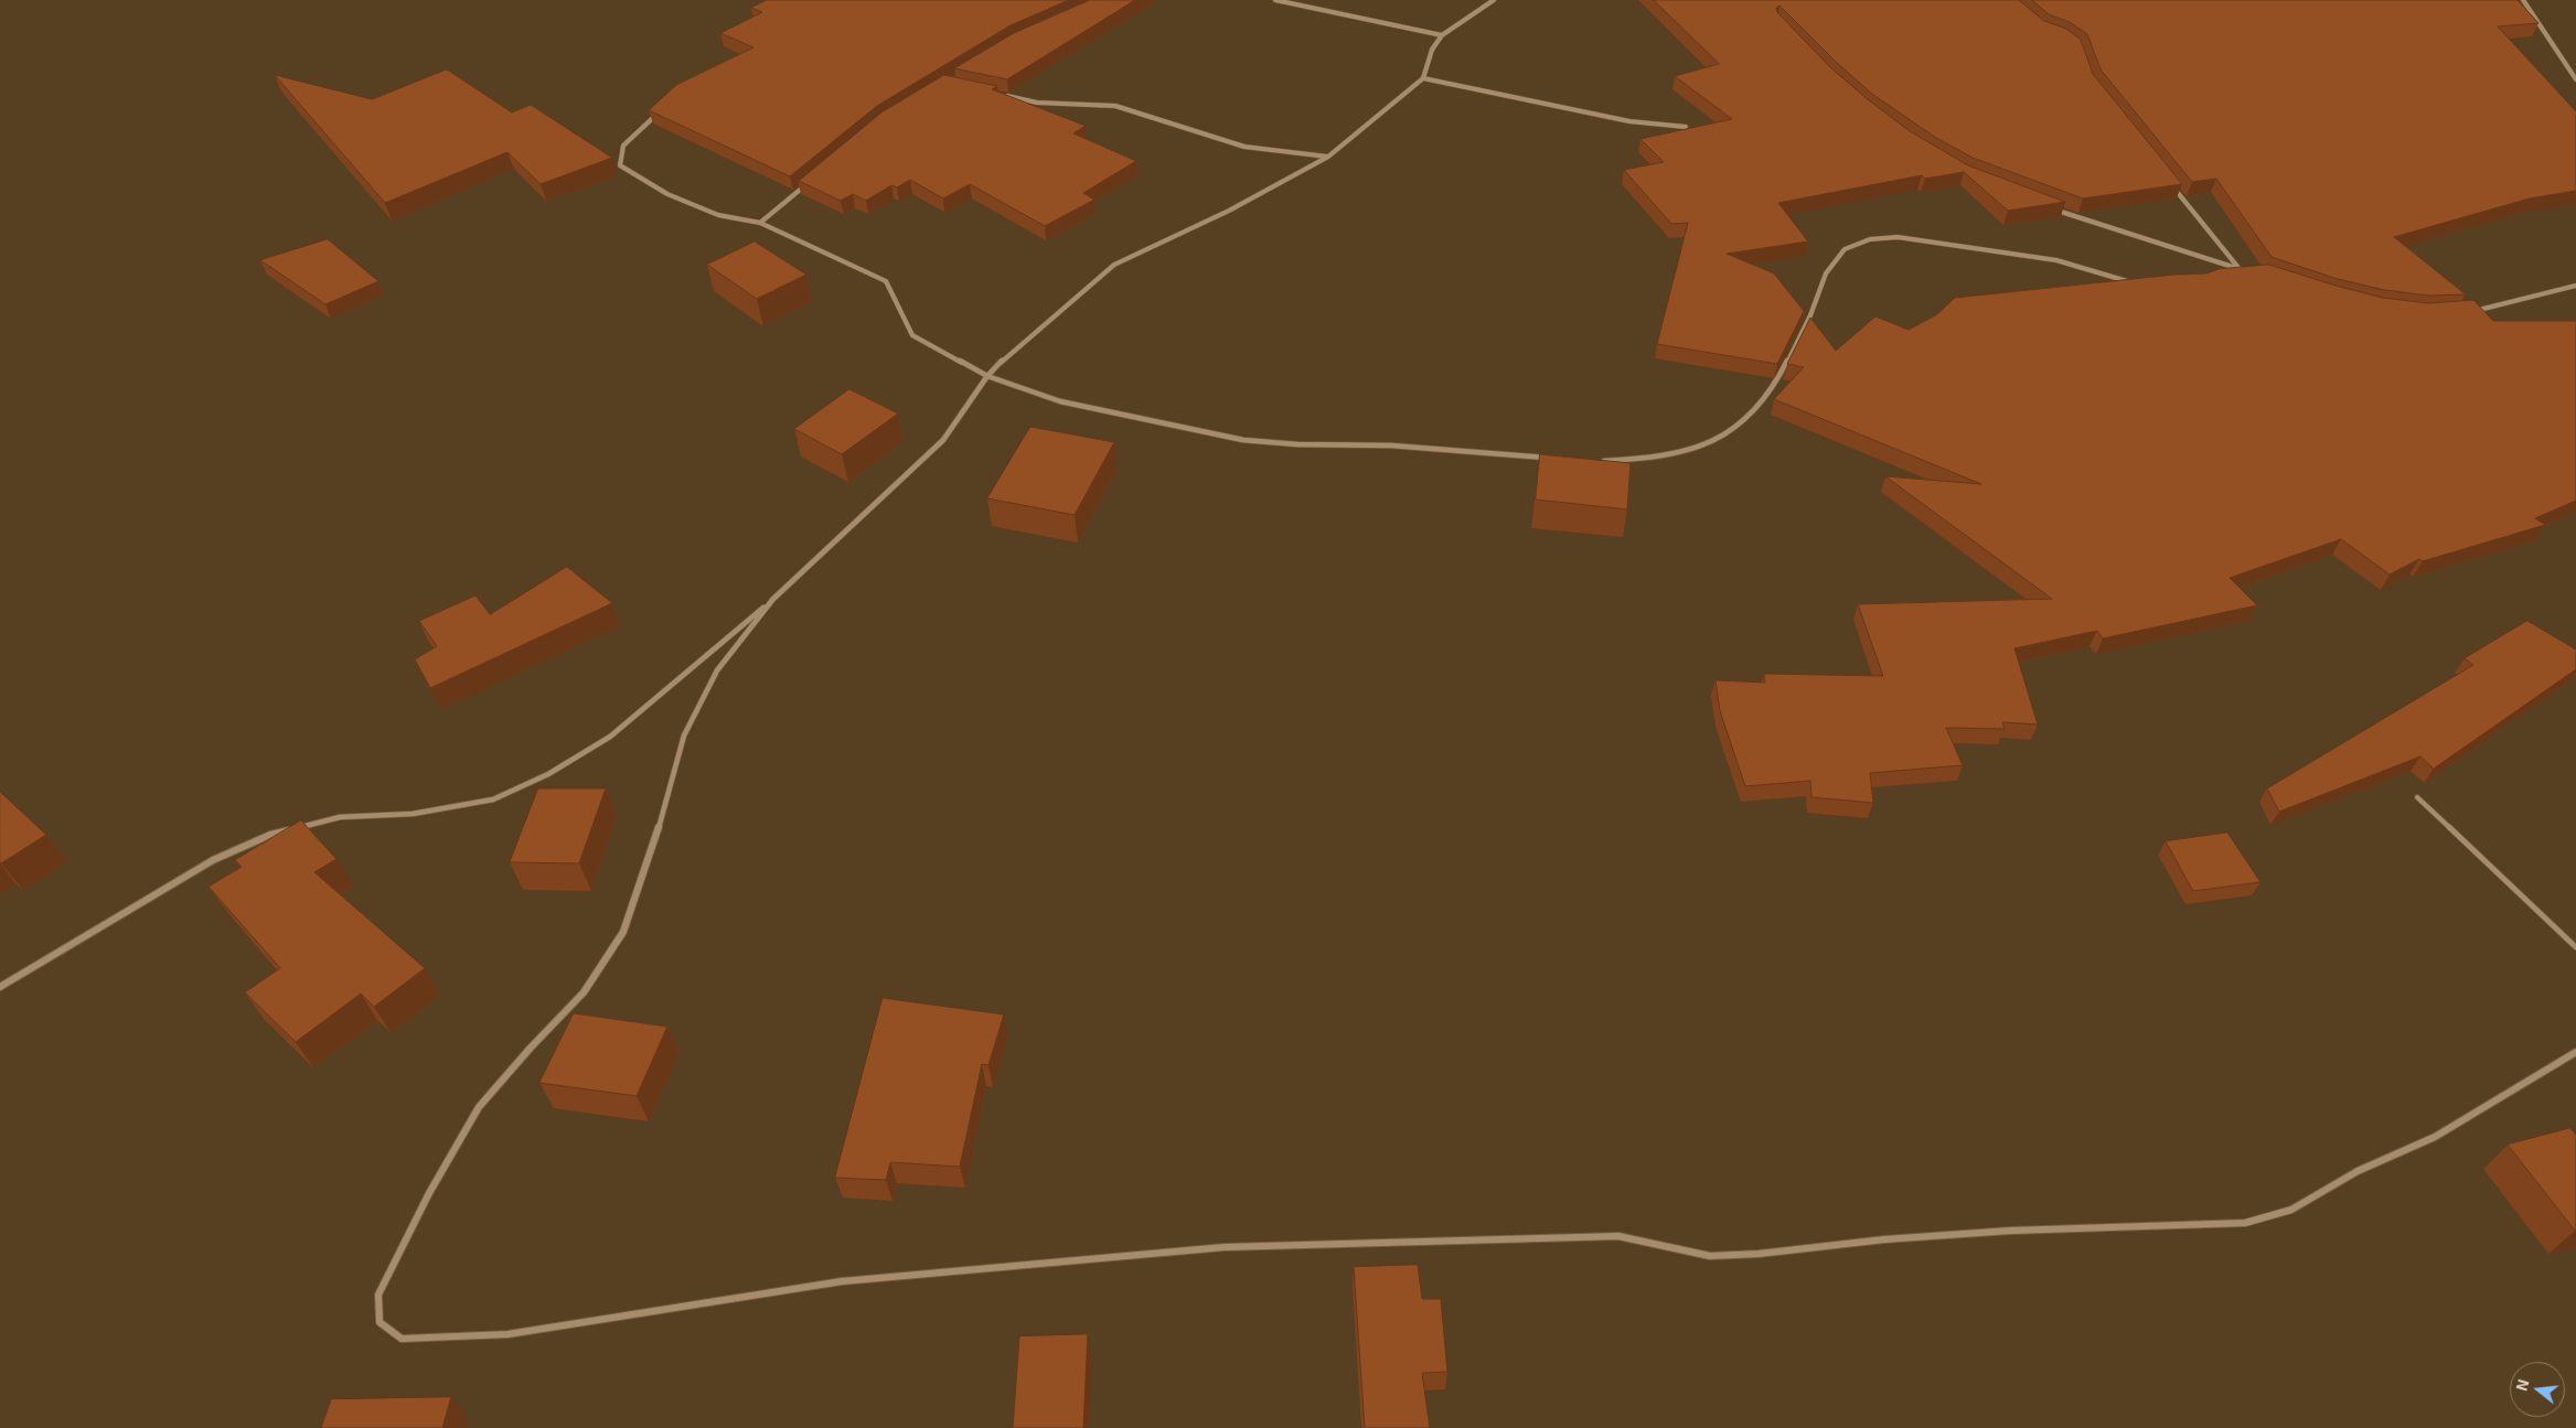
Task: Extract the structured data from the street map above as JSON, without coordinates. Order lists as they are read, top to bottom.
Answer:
{
  "north": "left"
}
